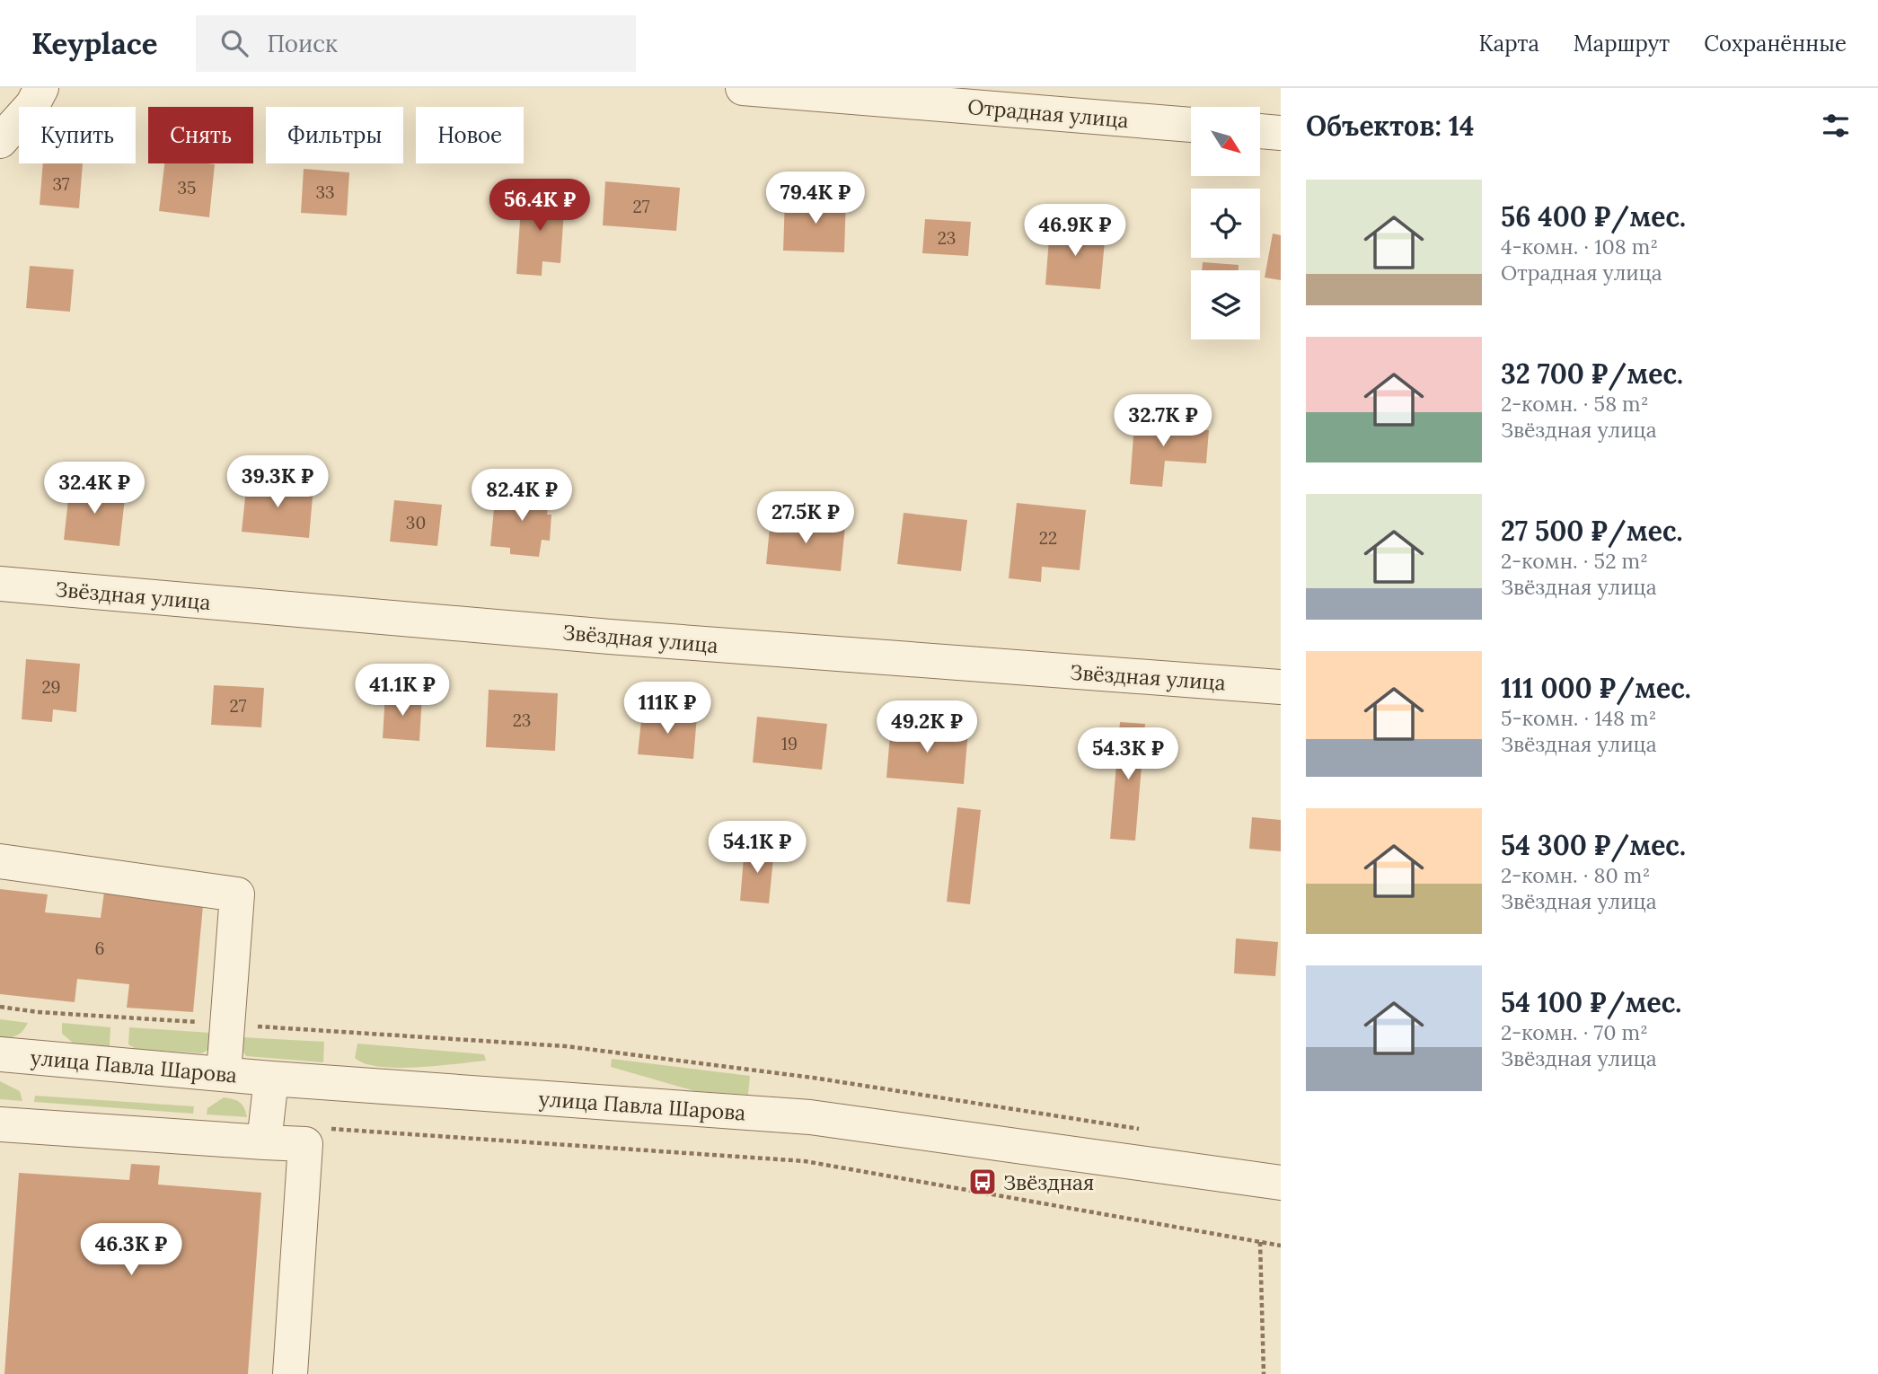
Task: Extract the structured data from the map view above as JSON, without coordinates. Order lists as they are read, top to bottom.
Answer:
{
  "streets": {
    "street": ["Отрадная улица", "Звёздная улица", "улица Павла Шарова"]
  },
  "places": {
    "bus stop": ["Звёздная"]
  },
  "house_numbers": [
    "37",
    "35",
    "33",
    "27",
    "23",
    "30",
    "22",
    "29",
    "27",
    "23",
    "19",
    "6"
  ],
  "north": "bottom right",
  "page": {
    "header": "Keyplace",
    "search": "Поиск",
    "nav": ["Карта", "Маршрут", "Сохранённые"],
    "heading": "Объектов: 14",
    "chip": [
      "Купить",
      "Снять",
      "Фильтры",
      "Новое"
    ],
    "list": [
      {
        "name": "56 400 ₽/мес.",
        "note": "4-комн. · 108 m² · Отрадная улица"
      },
      {
        "name": "32 700 ₽/мес.",
        "note": "2-комн. · 58 m² · Звёздная улица"
      },
      {
        "name": "27 500 ₽/мес.",
        "note": "2-комн. · 52 m² · Звёздная улица"
      },
      {
        "name": "111 000 ₽/мес.",
        "note": "5-комн. · 148 m² · Звёздная улица"
      },
      {
        "name": "54 300 ₽/мес.",
        "note": "2-комн. · 80 m² · Звёздная улица"
      },
      {
        "name": "54 100 ₽/мес.",
        "note": "2-комн. · 70 m² · Звёздная улица"
      }
    ],
    "price": [
      "79.4K ₽",
      "56.4K ₽",
      "46.9K ₽",
      "32.7K ₽",
      "39.3K ₽",
      "32.4K ₽",
      "82.4K ₽",
      "27.5K ₽",
      "41.1K ₽",
      "111K ₽",
      "49.2K ₽",
      "54.3K ₽",
      "54.1K ₽",
      "46.3K ₽"
    ]
  }
}
